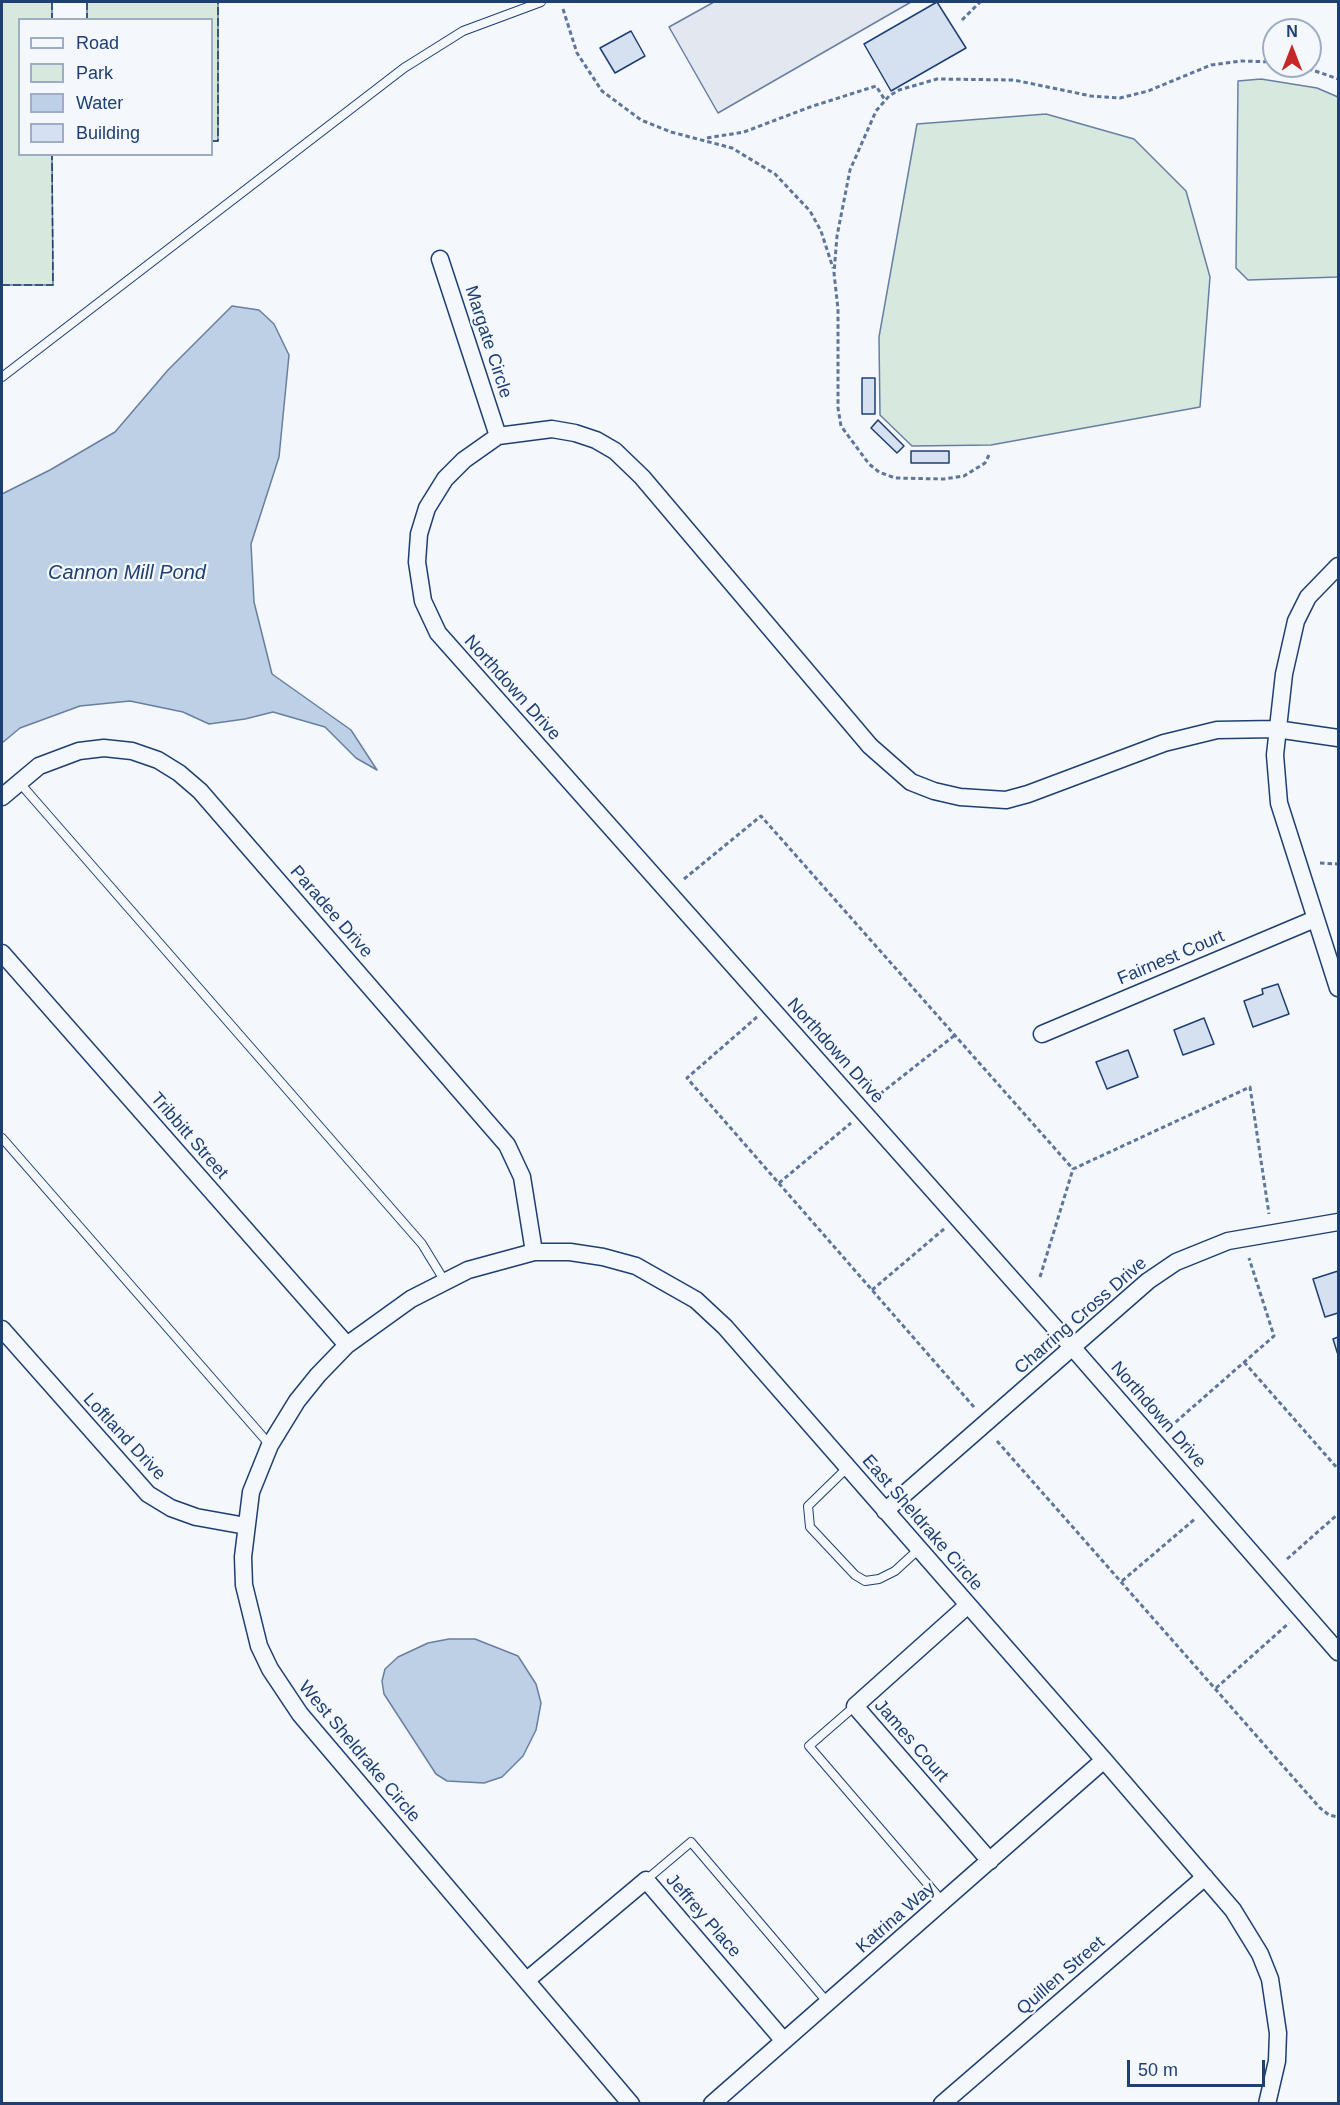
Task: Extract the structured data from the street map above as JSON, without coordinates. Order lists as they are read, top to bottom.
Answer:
{
  "streets": {
    "street": [
      "Margate Circle",
      "Northdown Drive",
      "Paradee Drive",
      "Fairnest Court",
      "Tribbitt Street",
      "Charring Cross Drive",
      "Loftland Drive",
      "East Sheldrake Circle",
      "James Court",
      "West Sheldrake Circle",
      "Jeffrey Place",
      "Katrina Way",
      "Quillen Street"
    ]
  },
  "crossings": [
    ["Margate Circle", "Northdown Drive"],
    ["Northdown Drive", "Charring Cross Drive"],
    ["Paradee Drive", "East Sheldrake Circle"],
    ["Tribbitt Street", "East Sheldrake Circle"],
    ["Tribbitt Street", "West Sheldrake Circle"],
    ["Charring Cross Drive", "East Sheldrake Circle"],
    ["Loftland Drive", "West Sheldrake Circle"],
    ["East Sheldrake Circle", "James Court"],
    ["East Sheldrake Circle", "West Sheldrake Circle"],
    ["East Sheldrake Circle", "Katrina Way"],
    ["East Sheldrake Circle", "Quillen Street"],
    ["James Court", "Katrina Way"],
    ["West Sheldrake Circle", "Jeffrey Place"],
    ["Jeffrey Place", "Katrina Way"]
  ],
  "water": ["Cannon Mill Pond"],
  "legend": [
    "Road",
    "Park",
    "Water",
    "Building"
  ],
  "scale_bar": "50 m",
  "north": "top"
}
